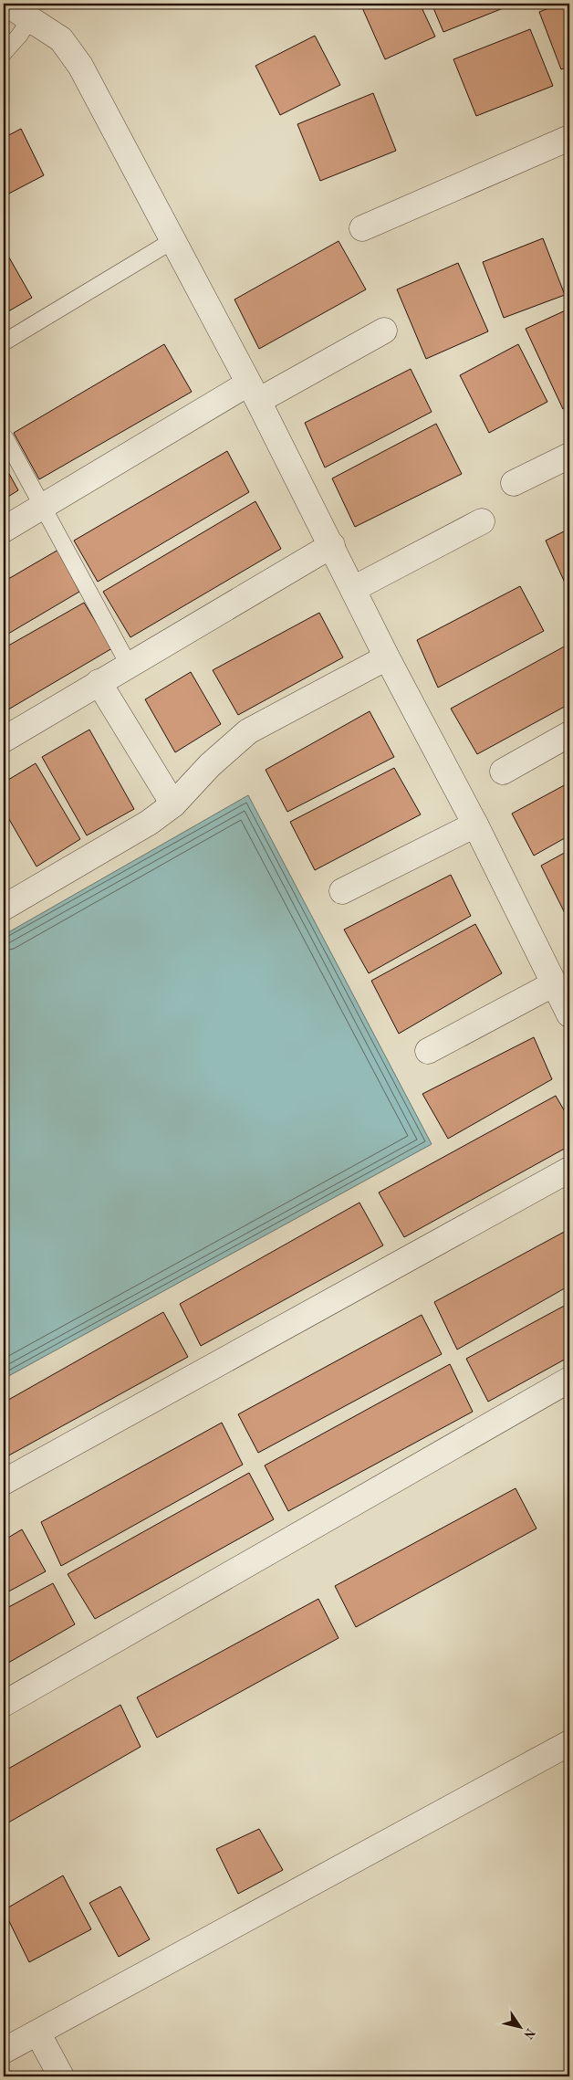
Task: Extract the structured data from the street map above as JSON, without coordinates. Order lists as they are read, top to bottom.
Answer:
{
  "north": "bottom right"
}
